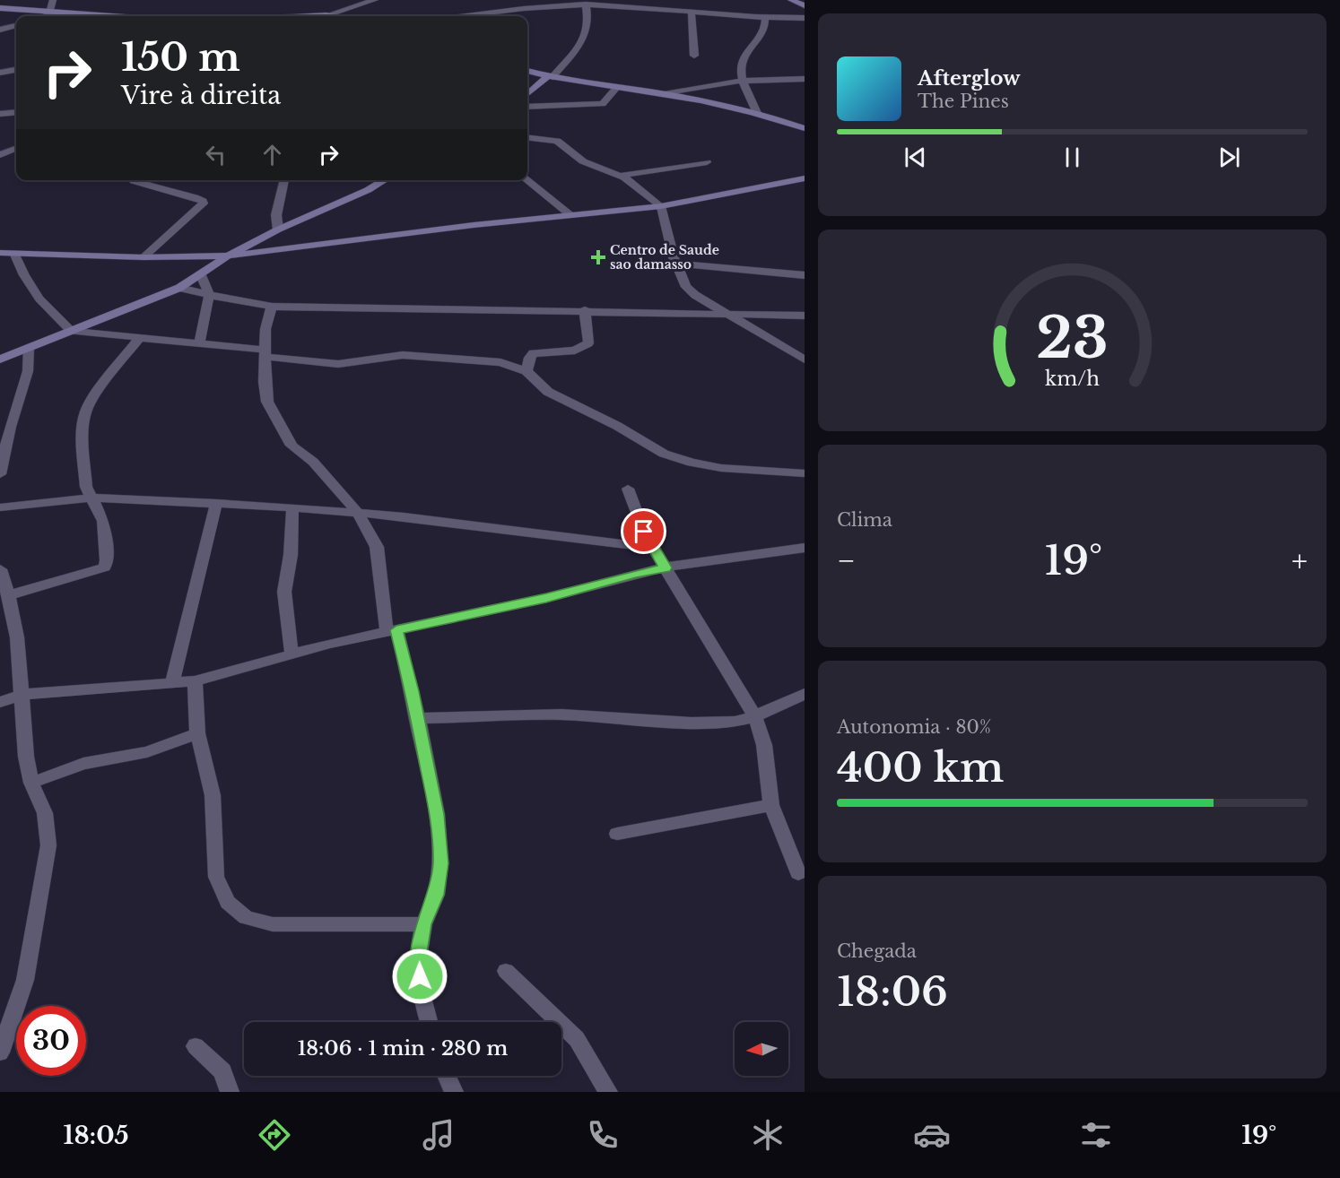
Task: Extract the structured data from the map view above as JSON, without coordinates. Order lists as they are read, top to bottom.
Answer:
{
  "places": {
    "health": ["Centro de Saude sao damasso"]
  },
  "north": "left",
  "page": {
    "turn": ["150 m", "Vire à direita"],
    "song": ["Afterglow", "The Pines"],
    "tile": [
      "Clima",
      ["Autonomia · 80%", "400 km"],
      ["Chegada", "18:06"]
    ],
    "heat": ["−", "19°", "+"],
    "limit": "30",
    "trip": "18:06 · 1 min · 280 m",
    "tabs": ["18:05", "19°"],
    "gauge": ["23", "km/h"]
  }
}
